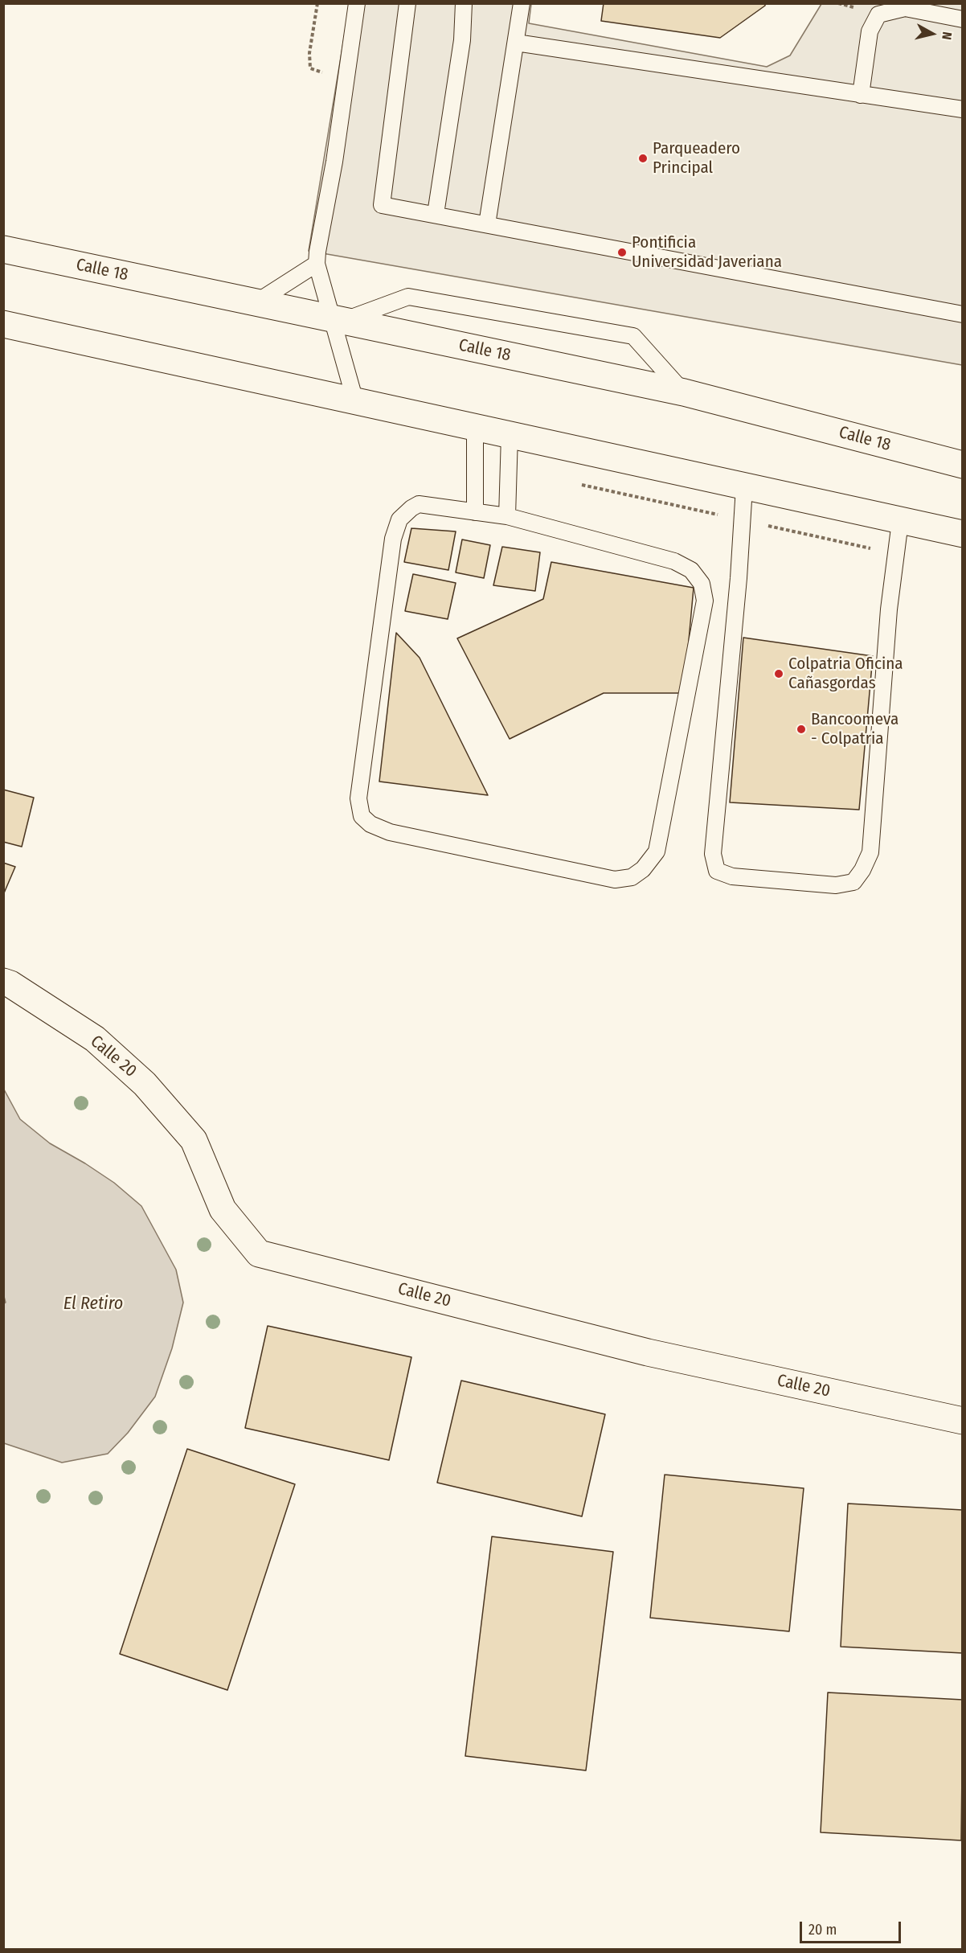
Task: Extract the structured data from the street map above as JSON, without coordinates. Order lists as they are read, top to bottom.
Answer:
{
  "streets": {
    "main road": ["Calle 18", "Calle 20"]
  },
  "water": ["El Retiro"],
  "places": [
    "Parqueadero Principal",
    "Pontificia Universidad Javeriana",
    "Colpatria Oficina Cañasgordas",
    "Bancoomeva - Colpatria"
  ],
  "scale_bar": "20 m",
  "north": "right"
}
